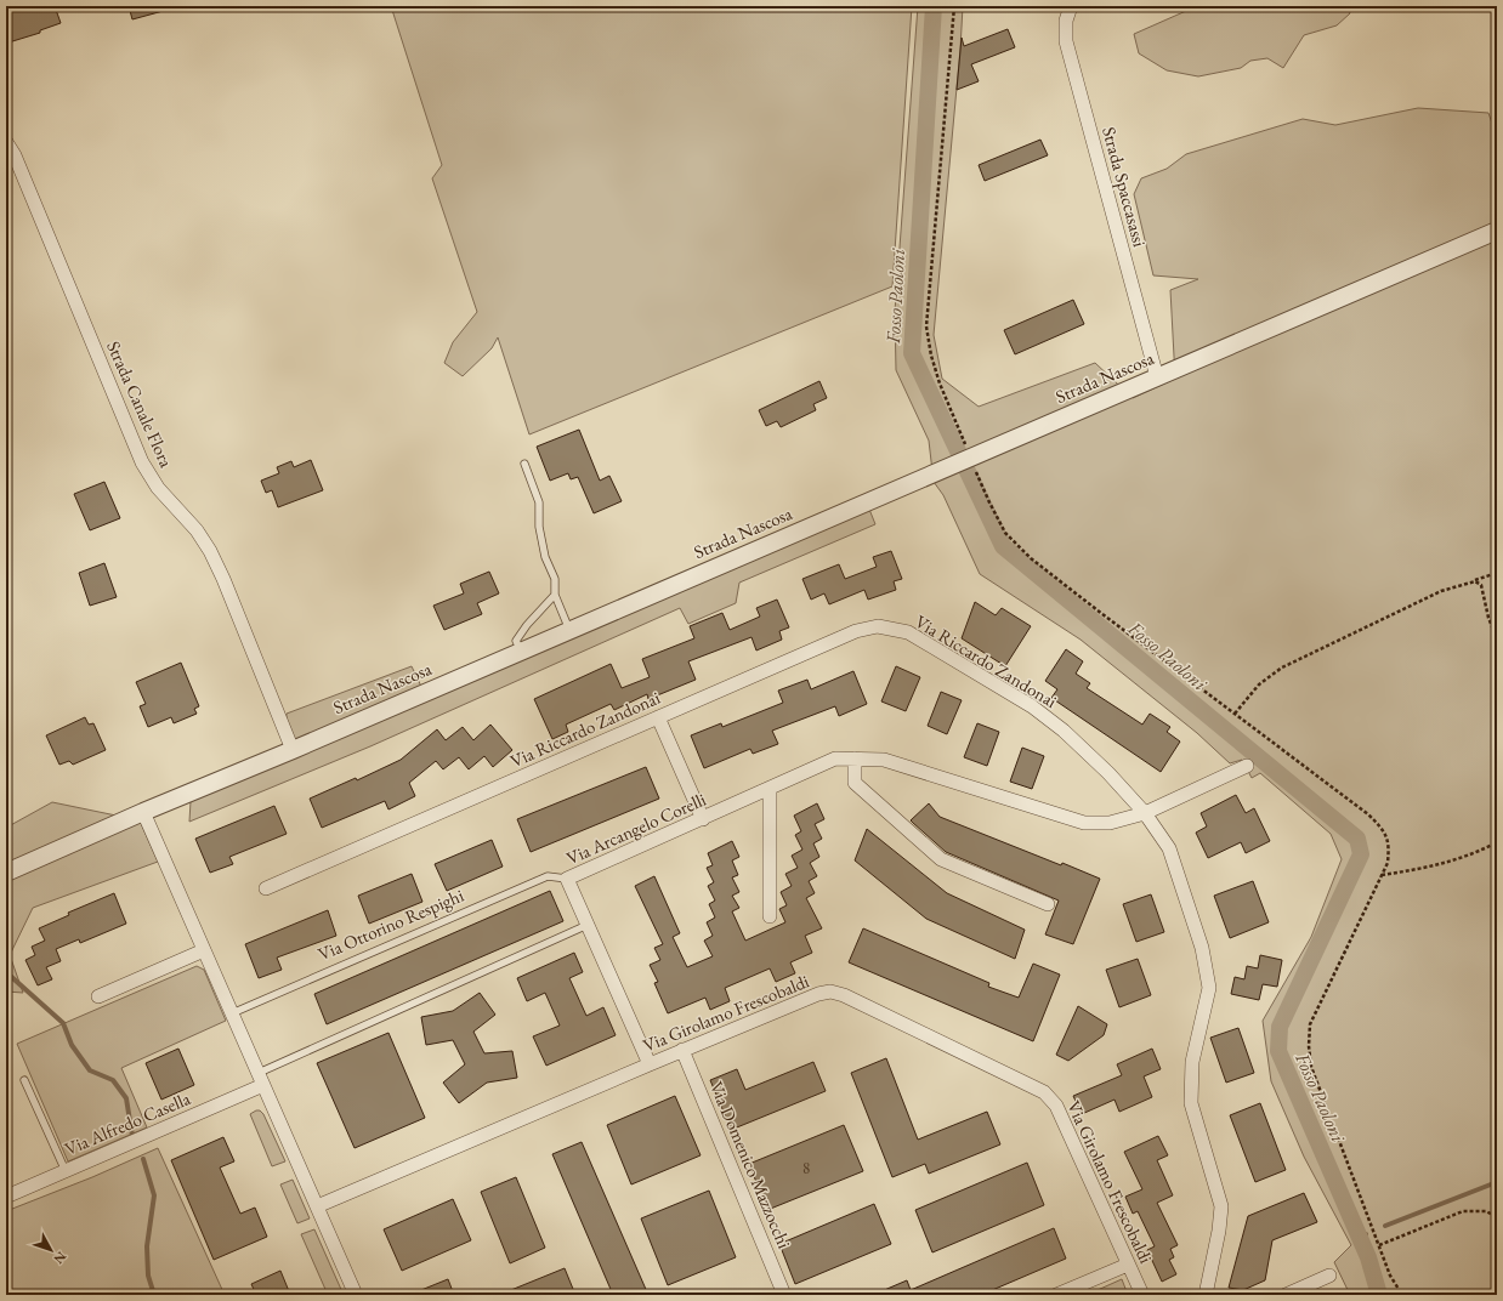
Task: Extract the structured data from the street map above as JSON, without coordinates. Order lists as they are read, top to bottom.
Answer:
{
  "streets": {
    "street": [
      "Strada Spaccasassi",
      "Strada Nascosa",
      "Strada Canale Flora",
      "Via Riccardo Zandonai",
      "Via Arcangelo Corelli",
      "Via Girolamo Frescobaldi",
      "Via Alfredo Casella",
      "Via Domenico Mazzocchi"
    ],
    "lane": ["Via Ottorino Respighi"]
  },
  "crossings": [
    ["Strada Spaccasassi", "Strada Nascosa"],
    ["Strada Nascosa", "Strada Canale Flora"],
    ["Via Riccardo Zandonai", "Via Arcangelo Corelli"],
    ["Via Arcangelo Corelli", "Via Ottorino Respighi"],
    ["Via Arcangelo Corelli", "Via Girolamo Frescobaldi"],
    ["Via Girolamo Frescobaldi", "Via Domenico Mazzocchi"]
  ],
  "water": ["Fosso Paoloni"],
  "house_numbers": ["8"],
  "north": "bottom right"
}
